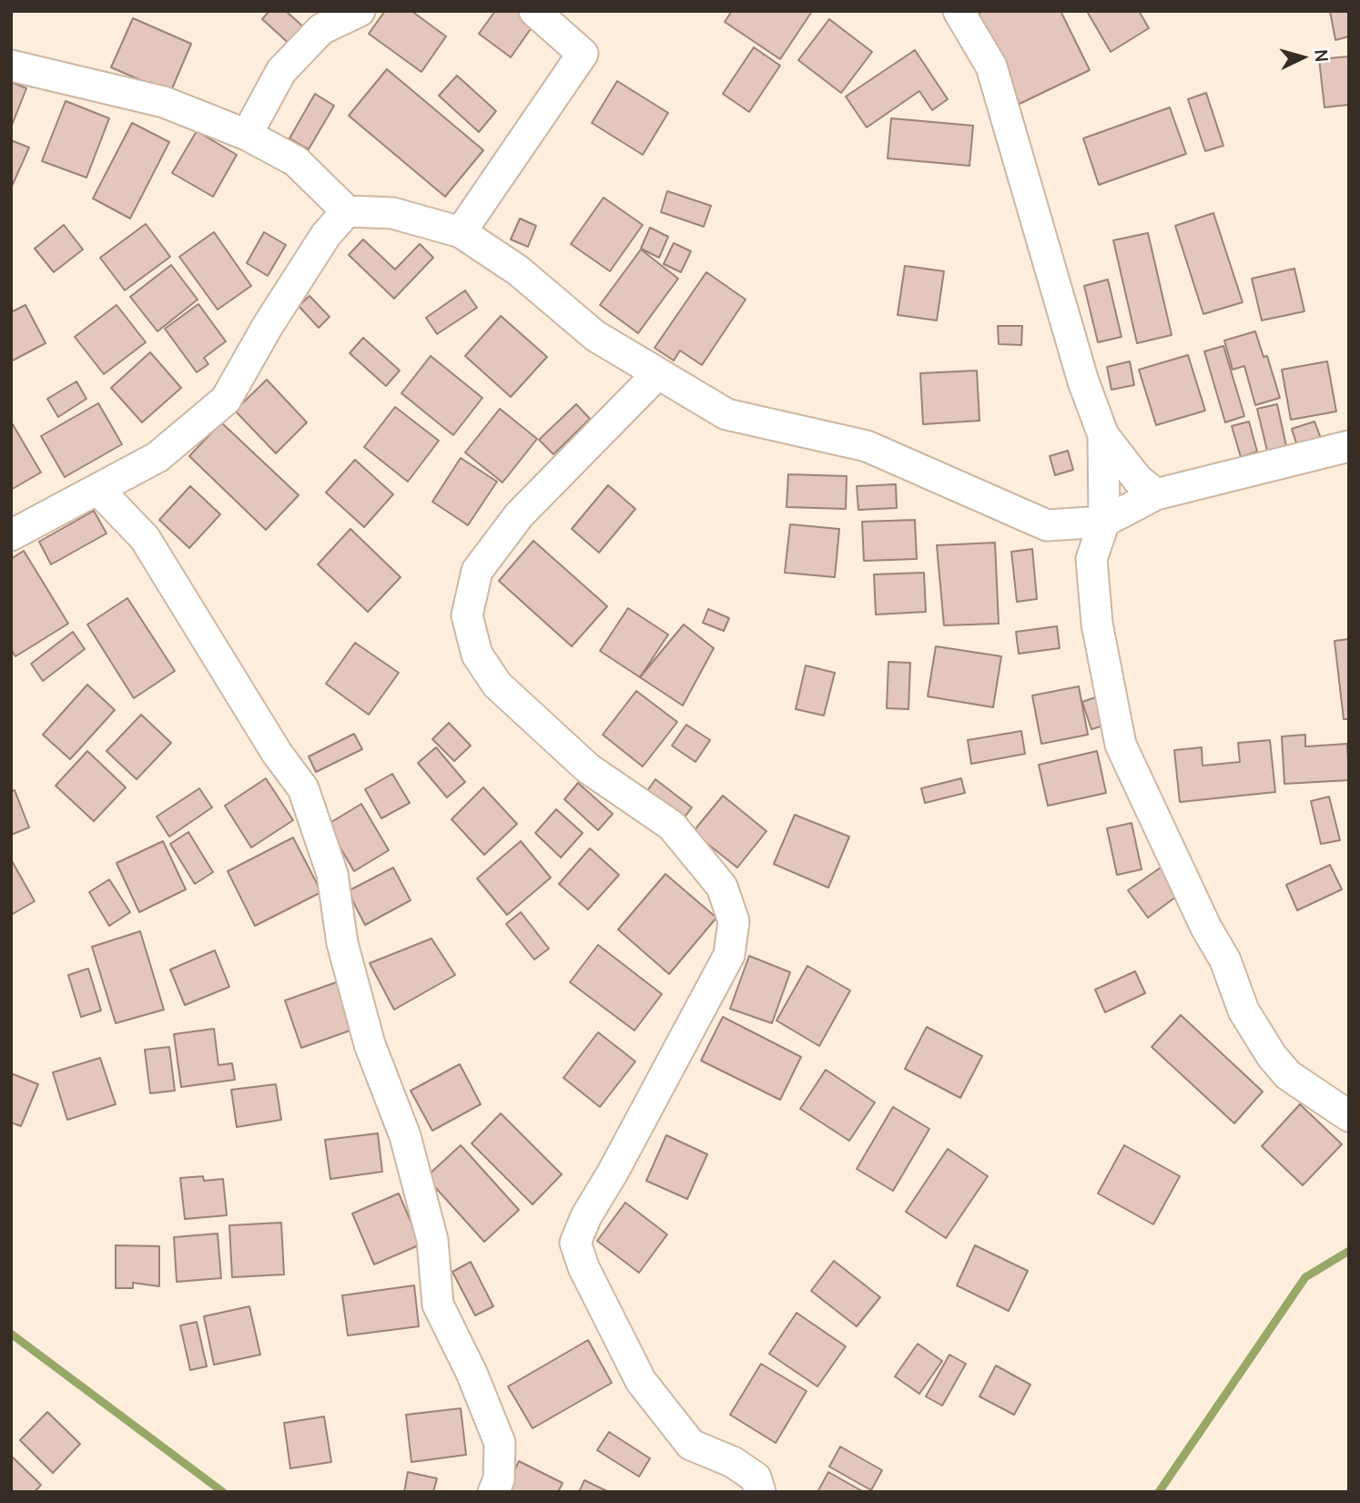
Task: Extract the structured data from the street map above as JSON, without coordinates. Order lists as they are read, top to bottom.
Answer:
{
  "north": "right"
}
